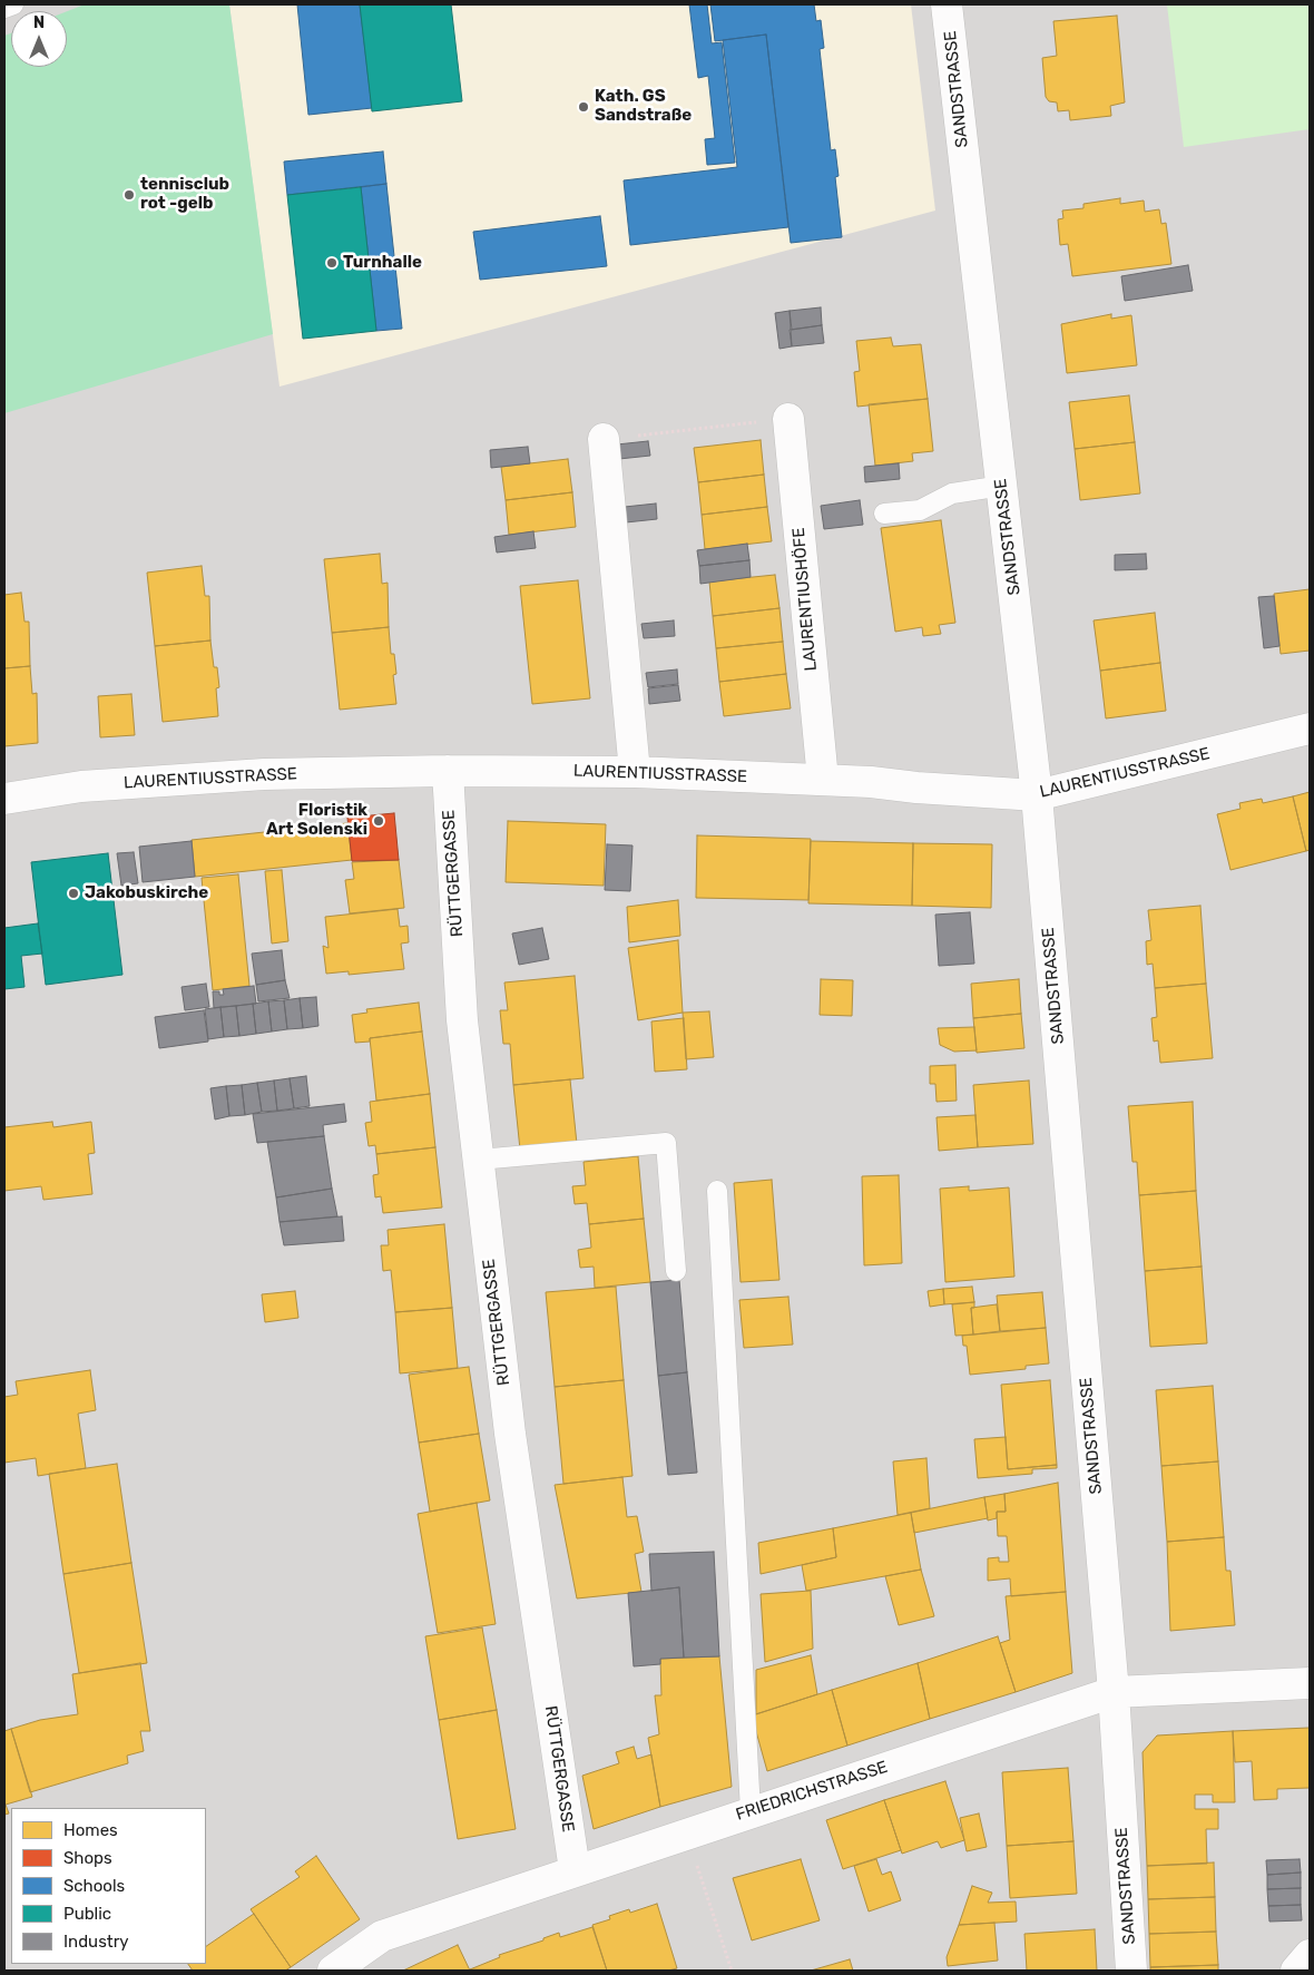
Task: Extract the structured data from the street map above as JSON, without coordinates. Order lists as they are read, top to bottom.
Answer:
{
  "streets": {
    "street": [
      "SANDSTRASSE",
      "LAURENTIUSHÖFE",
      "LAURENTIUSSTRASSE",
      "RÜTTGERGASSE",
      "FRIEDRICHSTRASSE"
    ]
  },
  "crossings": [
    ["SANDSTRASSE", "LAURENTIUSSTRASSE"],
    ["SANDSTRASSE", "FRIEDRICHSTRASSE"],
    ["LAURENTIUSHÖFE", "LAURENTIUSSTRASSE"],
    ["LAURENTIUSSTRASSE", "RÜTTGERGASSE"],
    ["RÜTTGERGASSE", "FRIEDRICHSTRASSE"]
  ],
  "places": [
    "Kath. GS Sandstraße",
    "tennisclub rot -gelb",
    "Turnhalle",
    "Floristik Art Solenski",
    "Jakobuskirche"
  ],
  "legend": [
    "Homes",
    "Shops",
    "Schools",
    "Public",
    "Industry"
  ],
  "north": "top"
}
